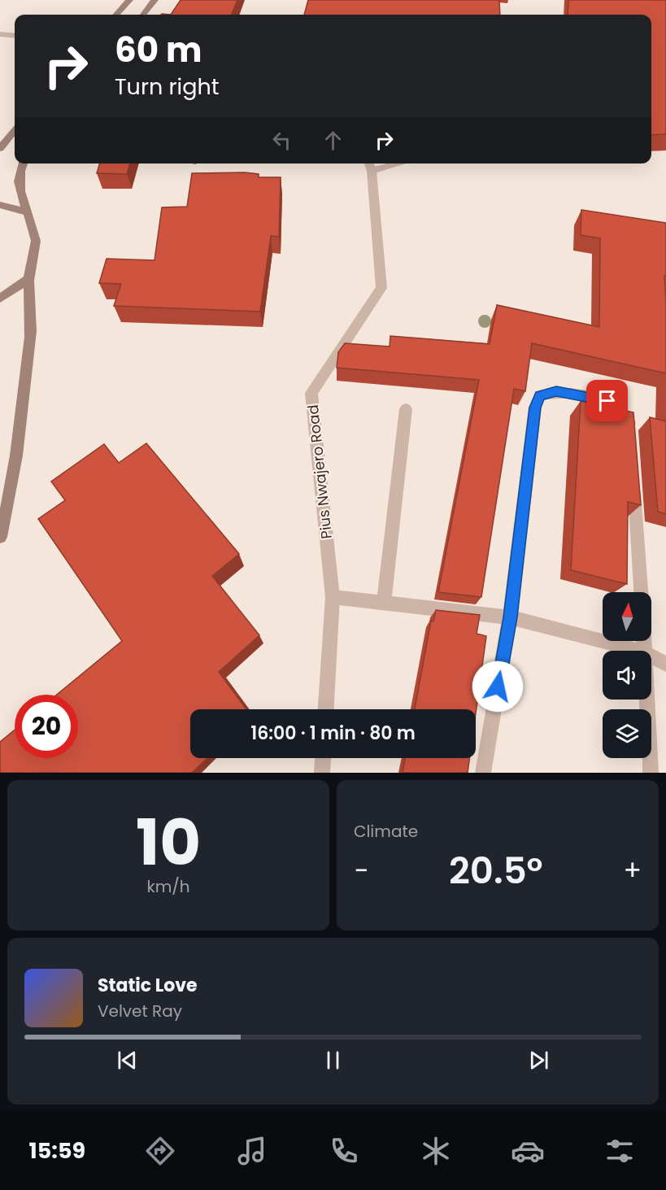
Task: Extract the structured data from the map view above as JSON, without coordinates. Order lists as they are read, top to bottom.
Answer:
{
  "streets": {
    "street": ["Pius Nwajero Road"]
  },
  "north": "top",
  "page": {
    "turn": ["60 m", "Turn right"],
    "limit": "20",
    "trip": "16:00 · 1 min · 80 m",
    "tile": [
      ["10", "km/h"],
      "Climate"
    ],
    "heat": ["−", "20.5°", "+"],
    "song": ["Static Love", "Velvet Ray"],
    "tabs": "15:59"
  }
}
